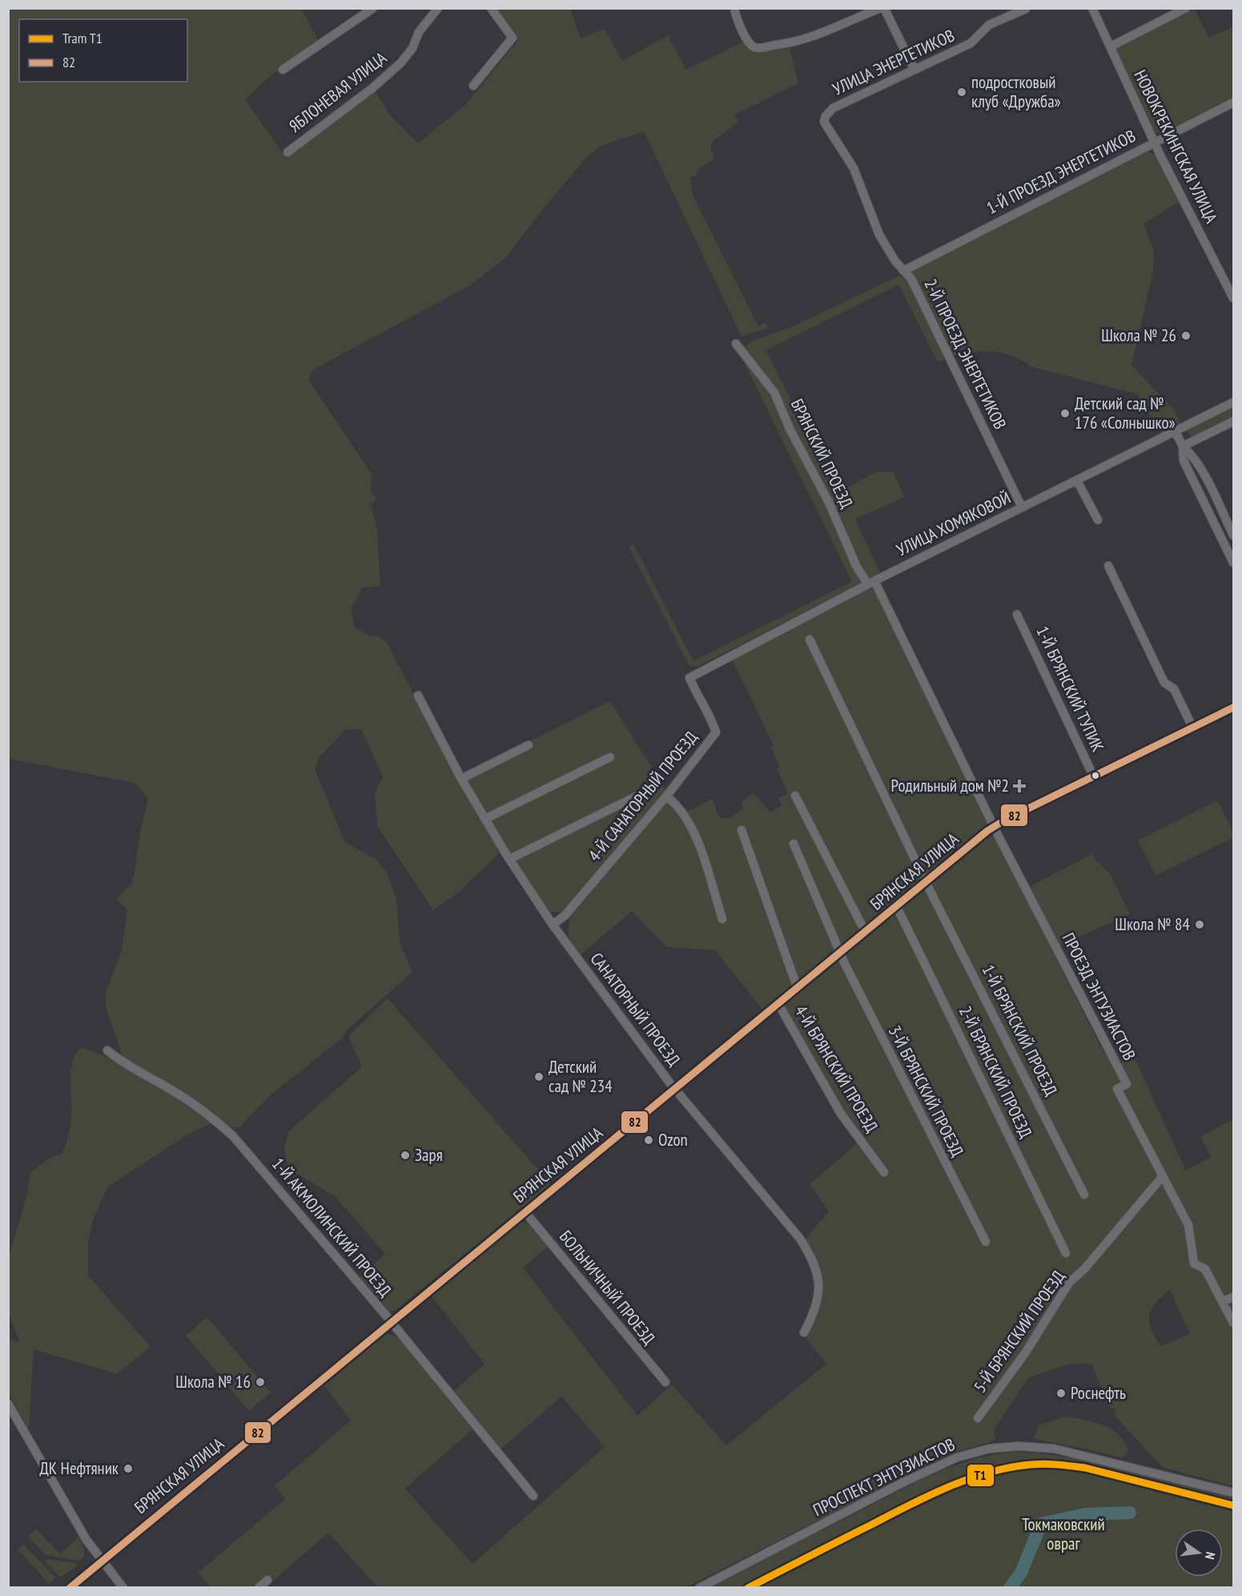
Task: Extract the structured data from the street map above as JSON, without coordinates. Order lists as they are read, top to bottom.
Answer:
{
  "streets": {
    "street": [
      "УЛИЦА ЭНЕРГЕТИКОВ",
      "ЯБЛОНЕВАЯ УЛИЦА",
      "НОВОКРЕКИНГСКАЯ УЛИЦА",
      "1-Й ПРОЕЗД ЭНЕРГЕТИКОВ",
      "2-Й ПРОЕЗД ЭНЕРГЕТИКОВ",
      "БРЯНСКИЙ ПРОЕЗД",
      "УЛИЦА ХОМЯКОВОЙ",
      "1-Й БРЯНСКИЙ ТУПИК",
      "4-Й САНАТОРНЫЙ ПРОЕЗД",
      "БРЯНСКАЯ УЛИЦА",
      "ПРОЕЗД ЭНТУЗИАСТОВ",
      "САНАТОРНЫЙ ПРОЕЗД",
      "1-Й БРЯНСКИЙ ПРОЕЗД",
      "4-Й БРЯНСКИЙ ПРОЕЗД",
      "2-Й БРЯНСКИЙ ПРОЕЗД",
      "3-Й БРЯНСКИЙ ПРОЕЗД",
      "1-Й АКМОЛИНСКИЙ ПРОЕЗД",
      "БОЛЬНИЧНЫЙ ПРОЕЗД",
      "5-Й БРЯНСКИЙ ПРОЕЗД",
      "ПРОСПЕКТ ЭНТУЗИАСТОВ"
    ]
  },
  "crossings": [
    ["УЛИЦА ЭНЕРГЕТИКОВ", "2-Й ПРОЕЗД ЭНЕРГЕТИКОВ"],
    ["НОВОКРЕКИНГСКАЯ УЛИЦА", "1-Й ПРОЕЗД ЭНЕРГЕТИКОВ"],
    ["1-Й ПРОЕЗД ЭНЕРГЕТИКОВ", "2-Й ПРОЕЗД ЭНЕРГЕТИКОВ"],
    ["2-Й ПРОЕЗД ЭНЕРГЕТИКОВ", "УЛИЦА ХОМЯКОВОЙ"],
    ["БРЯНСКИЙ ПРОЕЗД", "УЛИЦА ХОМЯКОВОЙ"],
    ["БРЯНСКИЙ ПРОЕЗД", "БРЯНСКАЯ УЛИЦА"],
    ["БРЯНСКИЙ ПРОЕЗД", "ПРОЕЗД ЭНТУЗИАСТОВ"],
    ["УЛИЦА ХОМЯКОВОЙ", "4-Й САНАТОРНЫЙ ПРОЕЗД"],
    ["1-Й БРЯНСКИЙ ТУПИК", "БРЯНСКАЯ УЛИЦА"],
    ["4-Й САНАТОРНЫЙ ПРОЕЗД", "САНАТОРНЫЙ ПРОЕЗД"],
    ["БРЯНСКАЯ УЛИЦА", "ПРОЕЗД ЭНТУЗИАСТОВ"],
    ["БРЯНСКАЯ УЛИЦА", "САНАТОРНЫЙ ПРОЕЗД"],
    ["БРЯНСКАЯ УЛИЦА", "1-Й БРЯНСКИЙ ПРОЕЗД"],
    ["БРЯНСКАЯ УЛИЦА", "4-Й БРЯНСКИЙ ПРОЕЗД"],
    ["БРЯНСКАЯ УЛИЦА", "2-Й БРЯНСКИЙ ПРОЕЗД"],
    ["БРЯНСКАЯ УЛИЦА", "3-Й БРЯНСКИЙ ПРОЕЗД"],
    ["БРЯНСКАЯ УЛИЦА", "1-Й АКМОЛИНСКИЙ ПРОЕЗД"],
    ["БРЯНСКАЯ УЛИЦА", "БОЛЬНИЧНЫЙ ПРОЕЗД"],
    ["ПРОЕЗД ЭНТУЗИАСТОВ", "5-Й БРЯНСКИЙ ПРОЕЗД"]
  ],
  "parks": ["Токмаковский овраг"],
  "places": {
    "other": [
      "подростковый клуб «Дружба»",
      "Школа № 26",
      "Детский сад № 176 «Солнышко»",
      "Школа № 84",
      "Детский сад № 234",
      "Ozon",
      "Заря",
      "Школа № 16",
      "Роснефть",
      "ДК Нефтяник"
    ],
    "health": ["Родильный дом №2"]
  },
  "lines": ["transit line 82", "tram line T1"],
  "legend": ["Tram T1", "82"],
  "north": "right"
}
